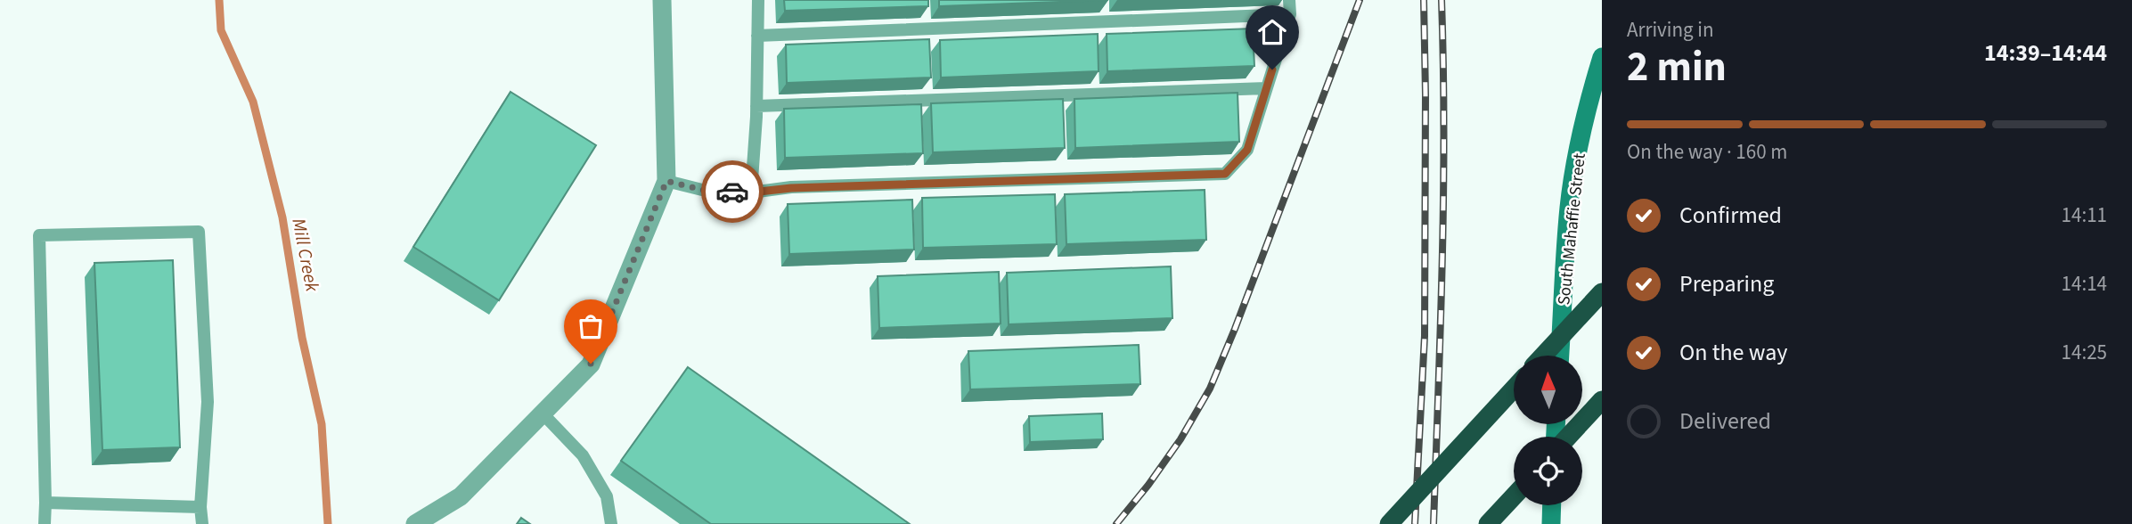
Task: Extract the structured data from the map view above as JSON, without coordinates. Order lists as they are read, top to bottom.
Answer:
{
  "streets": {
    "street": ["South Mahaffie Street"]
  },
  "water": ["Mill Creek"],
  "north": "top",
  "page": {
    "heading": ["2 min", "Arriving in", "14:39–14:44"],
    "bar": "On the way · 160 m",
    "list": [
      ["Confirmed", "14:11"],
      ["Preparing", "14:14"],
      ["On the way", "14:25"],
      "Delivered"
    ]
  }
}
